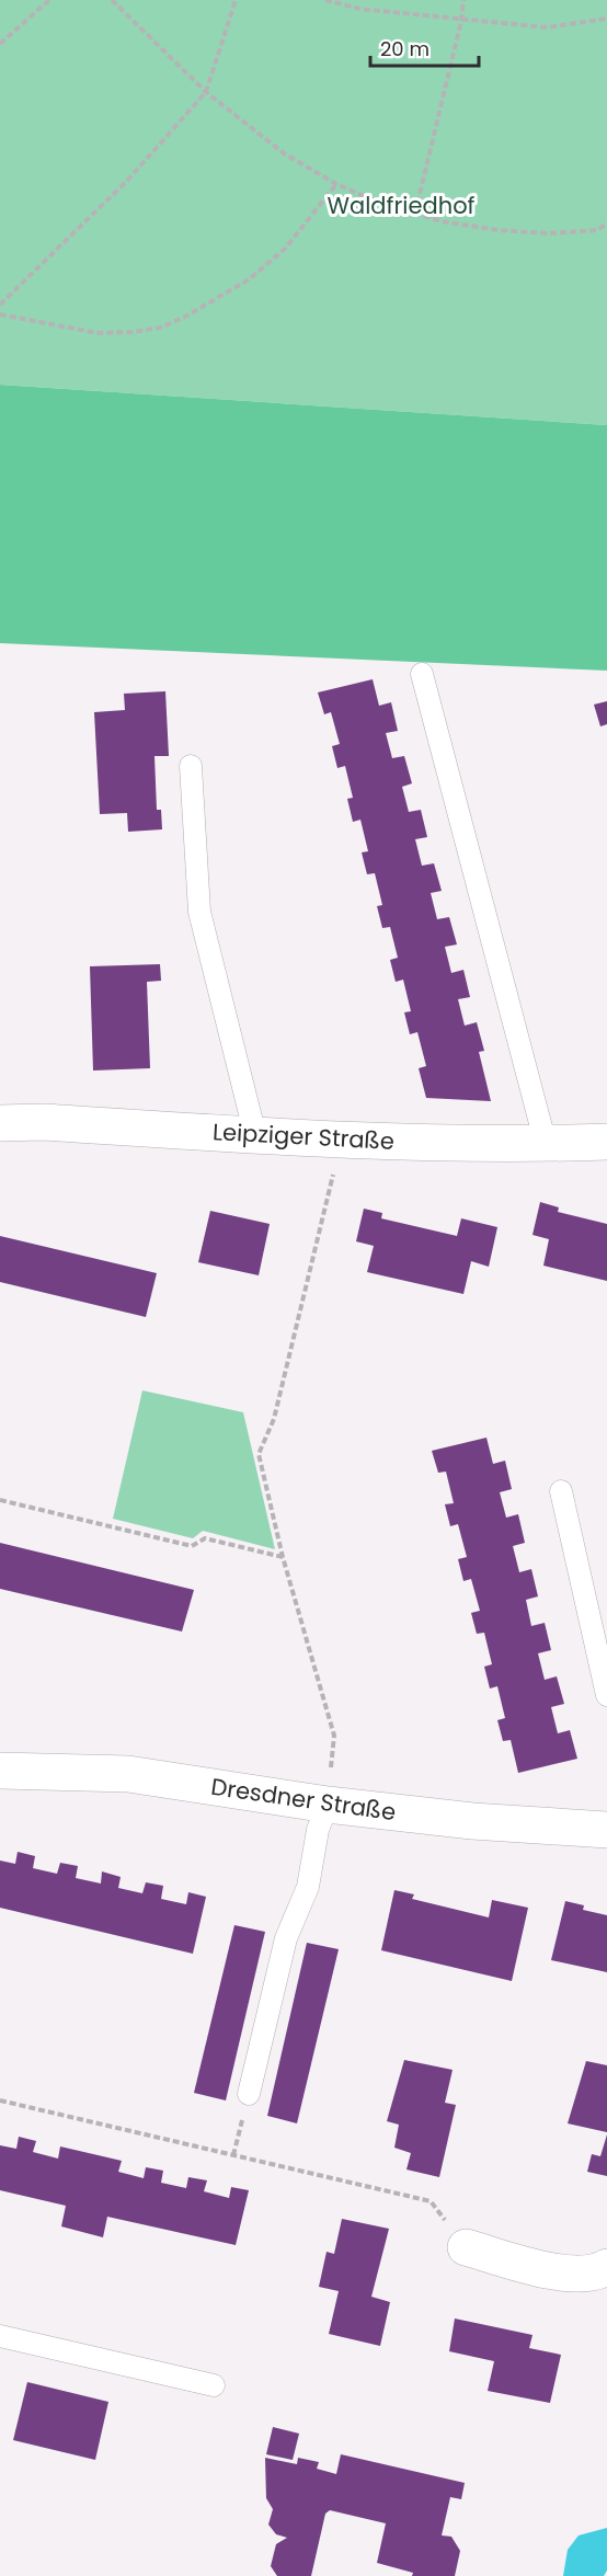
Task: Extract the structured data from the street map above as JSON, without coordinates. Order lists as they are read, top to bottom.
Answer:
{
  "streets": {
    "street": ["Leipziger Straße", "Dresdner Straße"]
  },
  "parks": ["Waldfriedhof"],
  "scale_bar": "20 m"
}
